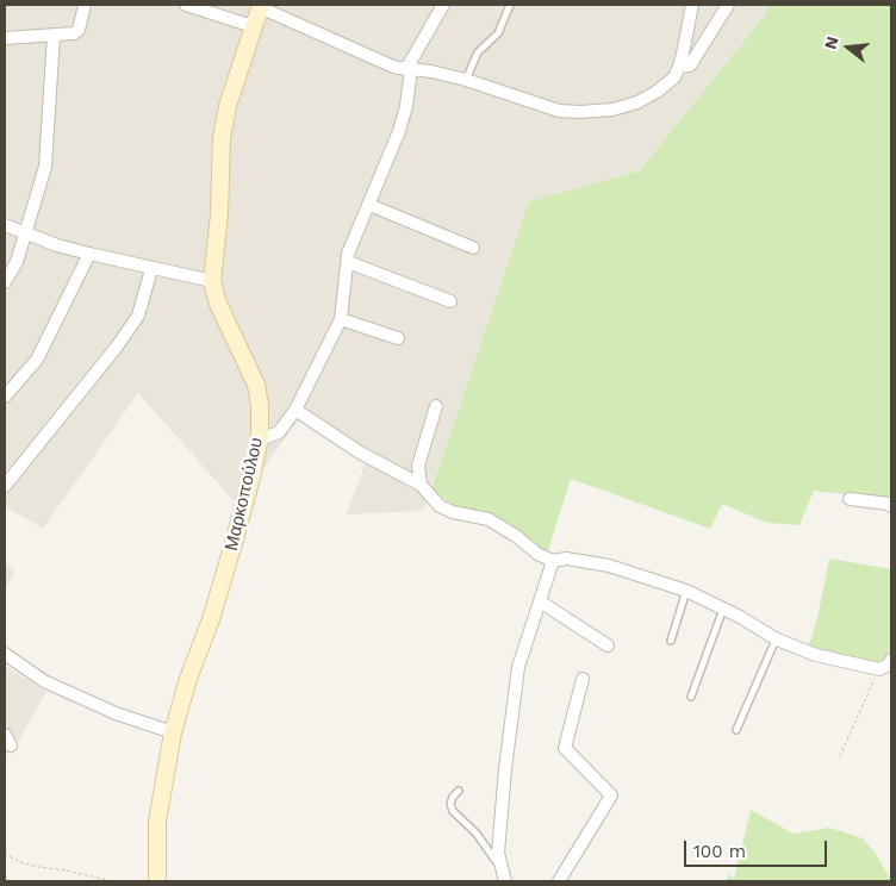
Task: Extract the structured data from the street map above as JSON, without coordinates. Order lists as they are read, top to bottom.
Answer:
{
  "streets": {
    "street": ["Μαρκοπούλου"]
  },
  "scale_bar": "100 m",
  "north": "left"
}
